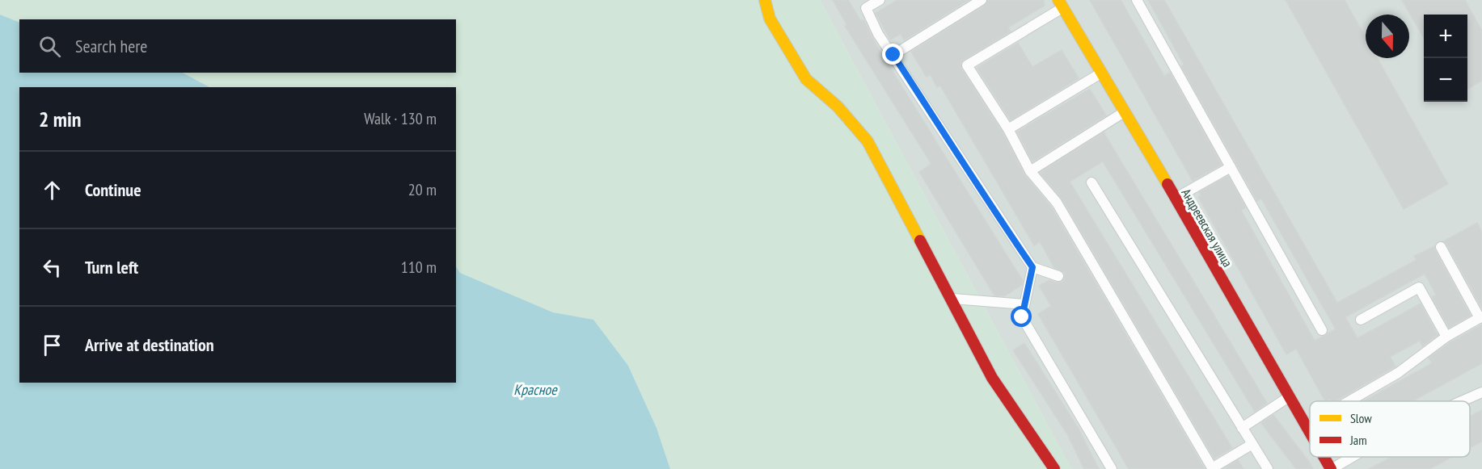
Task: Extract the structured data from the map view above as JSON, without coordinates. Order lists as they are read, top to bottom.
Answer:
{
  "streets": {
    "street": ["Андреевская улица"]
  },
  "water": ["Красное"],
  "legend": ["Slow", "Jam"],
  "north": "bottom",
  "page": {
    "map_buttons": ["+", "−"],
    "search": "Search here",
    "heading": ["2 min", "Walk · 130 m"],
    "list": [
      ["Continue", "20 m"],
      ["Turn left", "110 m"],
      "Arrive at destination"
    ]
  }
}
